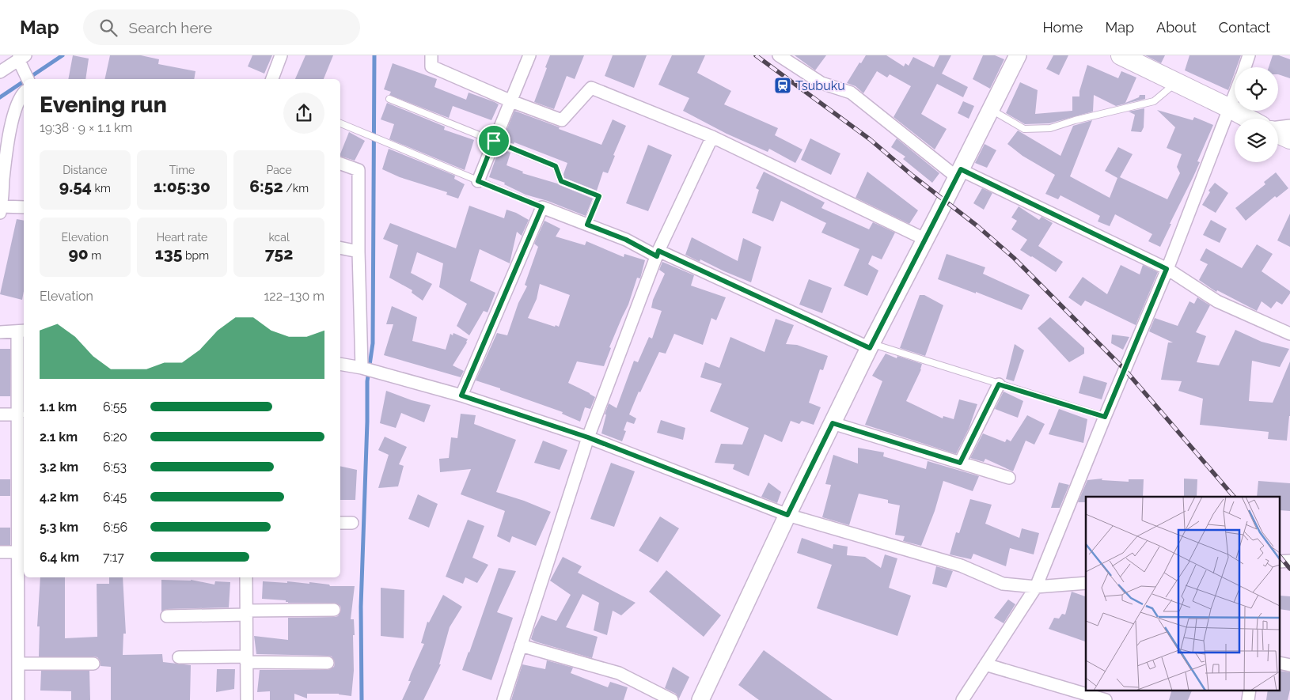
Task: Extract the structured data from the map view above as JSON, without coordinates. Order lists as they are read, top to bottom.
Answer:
{
  "places": {
    "station": ["Tsubuku"]
  },
  "page": {
    "header": "Map",
    "search": "Search here",
    "nav": [
      "Home",
      "Map",
      "About",
      "Contact"
    ],
    "heading": ["Evening run", "19:38 · 9 × 1.1 km"],
    "stats": [
      ["Distance", "9.54 km"],
      ["Time", "1:05:30"],
      ["Pace", "6:52 /km"],
      ["Elevation", "90 m"],
      ["Heart rate", "135 bpm"],
      ["kcal", "752"]
    ],
    "chart": ["Elevation", "122–130 m"],
    "list": [
      {
        "name": "1.1 km",
        "note": "6:55"
      },
      {
        "name": "2.1 km",
        "note": "6:20"
      },
      {
        "name": "3.2 km",
        "note": "6:53"
      },
      {
        "name": "4.2 km",
        "note": "6:45"
      },
      {
        "name": "5.3 km",
        "note": "6:56"
      },
      {
        "name": "6.4 km",
        "note": "7:17"
      }
    ]
  }
}
